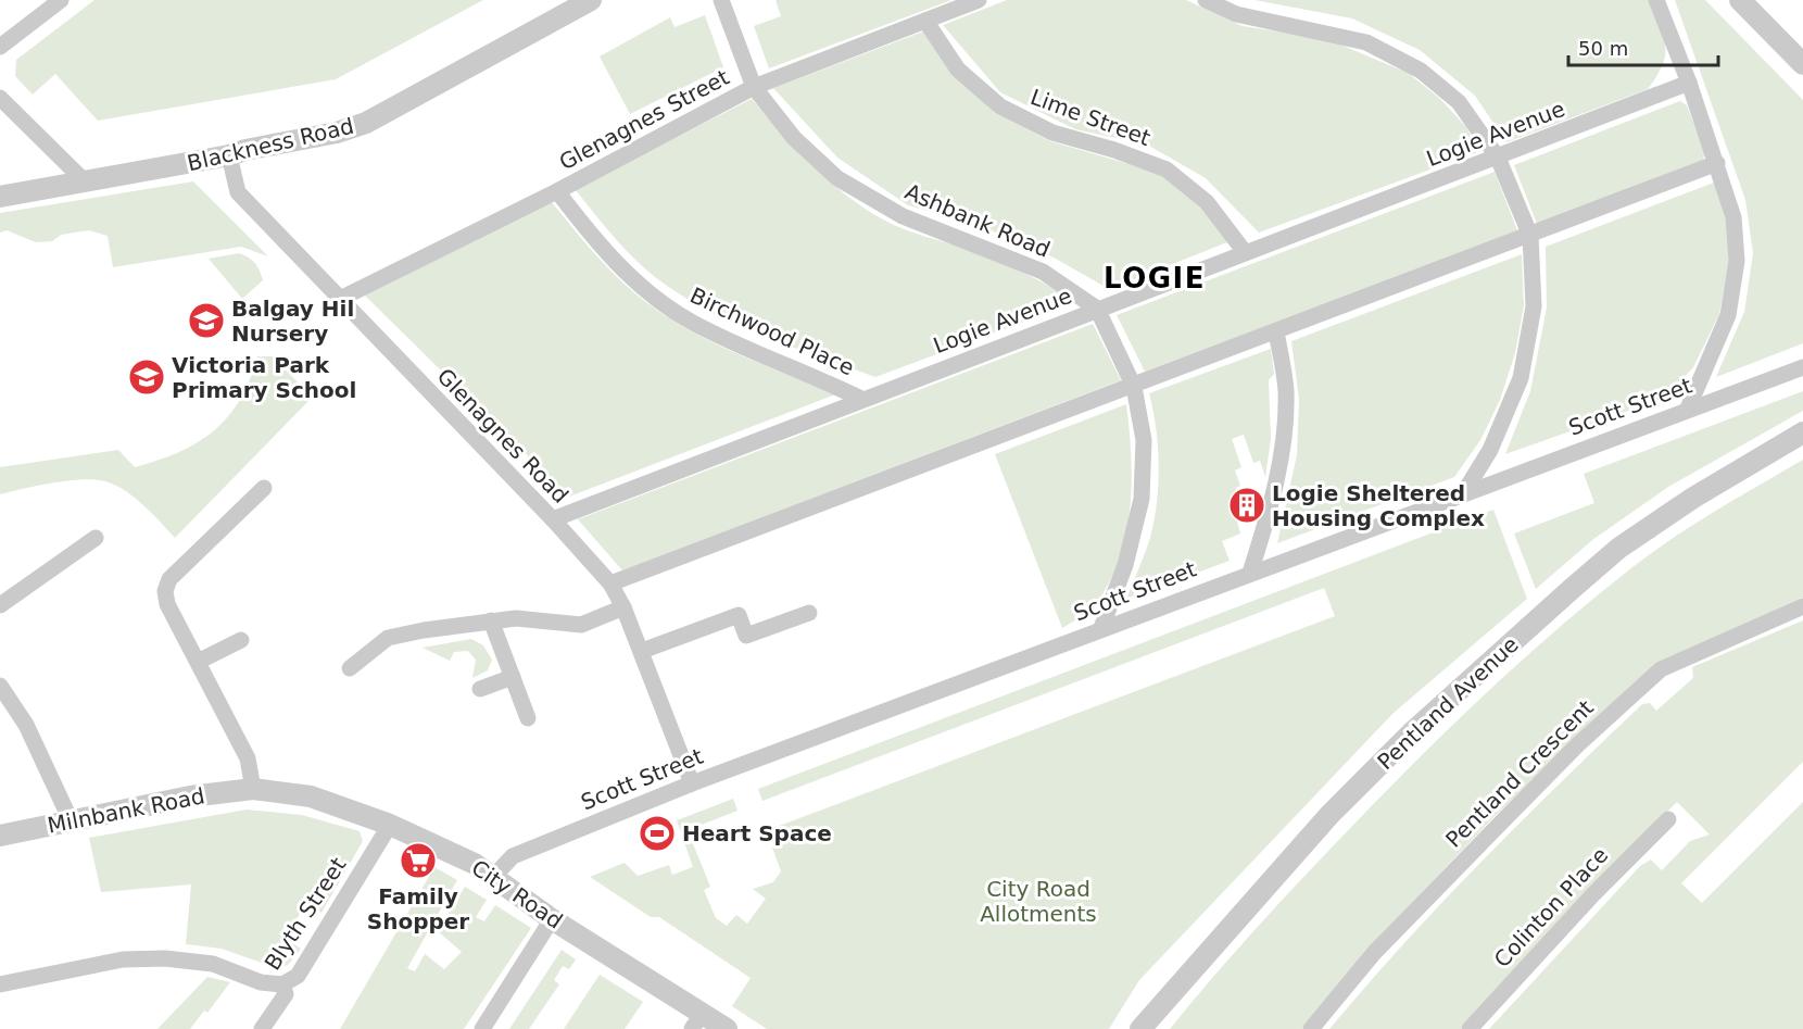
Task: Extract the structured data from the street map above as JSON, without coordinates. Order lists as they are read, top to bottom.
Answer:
{
  "streets": {
    "street": [
      "Lime Street",
      "Glenagnes Street",
      "Logie Avenue",
      "Blackness Road",
      "Ashbank Road",
      "Birchwood Place",
      "Scott Street",
      "Glenagnes Road",
      "Pentland Avenue",
      "Pentland Crescent",
      "Milnbank Road",
      "City Road",
      "Colinton Place",
      "Blyth Street"
    ]
  },
  "crossings": [
    ["Lime Street", "Glenagnes Street"],
    ["Lime Street", "Logie Avenue"],
    ["Glenagnes Street", "Ashbank Road"],
    ["Glenagnes Street", "Birchwood Place"],
    ["Glenagnes Street", "Glenagnes Road"],
    ["Logie Avenue", "Ashbank Road"],
    ["Logie Avenue", "Birchwood Place"],
    ["Logie Avenue", "Glenagnes Road"],
    ["Blackness Road", "Glenagnes Road"],
    ["Scott Street", "Glenagnes Road"],
    ["Scott Street", "City Road"],
    ["Milnbank Road", "City Road"],
    ["City Road", "Blyth Street"]
  ],
  "districts": ["LOGIE"],
  "parks": ["City Road Allotments"],
  "places": {
    "school or university": ["Balgay Hil Nursery", "Victoria Park Primary School"],
    "building": ["Logie Sheltered Housing Complex"],
    "sports": ["Heart Space"],
    "supermarket": ["Family Shopper"]
  },
  "scale_bar": "50 m"
}
